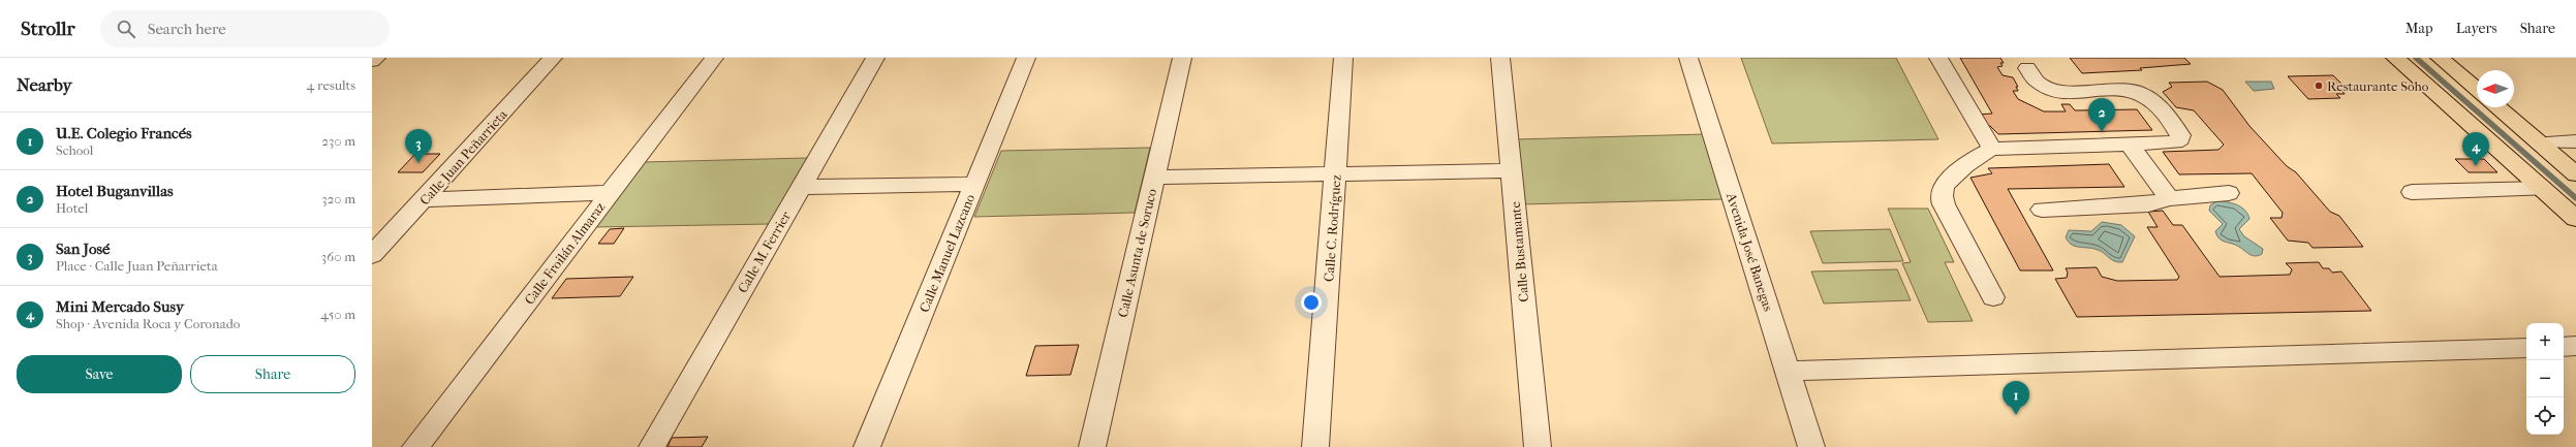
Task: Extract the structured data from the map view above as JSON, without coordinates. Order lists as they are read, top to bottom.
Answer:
{
  "streets": {
    "street": [
      "Calle Juan Peñarrieta",
      "Calle C. Rodríguez",
      "Calle M. Ferrier",
      "Calle Bustamante",
      "Avenida José Banegas",
      "Calle Froilán Almaraz",
      "Calle Manuel Lazcano",
      "Calle Asunta de Soruco"
    ]
  },
  "places": ["Restaurante Soho"],
  "north": "left",
  "page": {
    "header": "Strollr",
    "search": "Search here",
    "nav": ["Map", "Layers", "Share"],
    "heading": ["Nearby", "4 results"],
    "pins": [
      "2",
      "3",
      "4",
      "1"
    ],
    "list": [
      {
        "mark": "1",
        "name": "U.E. Colegio Francés",
        "note": "School",
        "value": "230 m"
      },
      {
        "mark": "2",
        "name": "Hotel Buganvillas",
        "note": "Hotel",
        "value": "320 m"
      },
      {
        "mark": "3",
        "name": "San José",
        "note": "Place · Calle Juan Peñarrieta",
        "value": "360 m"
      },
      {
        "mark": "4",
        "name": "Mini Mercado Susy",
        "note": "Shop · Avenida Roca y Coronado",
        "value": "450 m"
      }
    ],
    "map_buttons": ["+", "−"],
    "buttons": ["Save", "Share"]
  }
}
